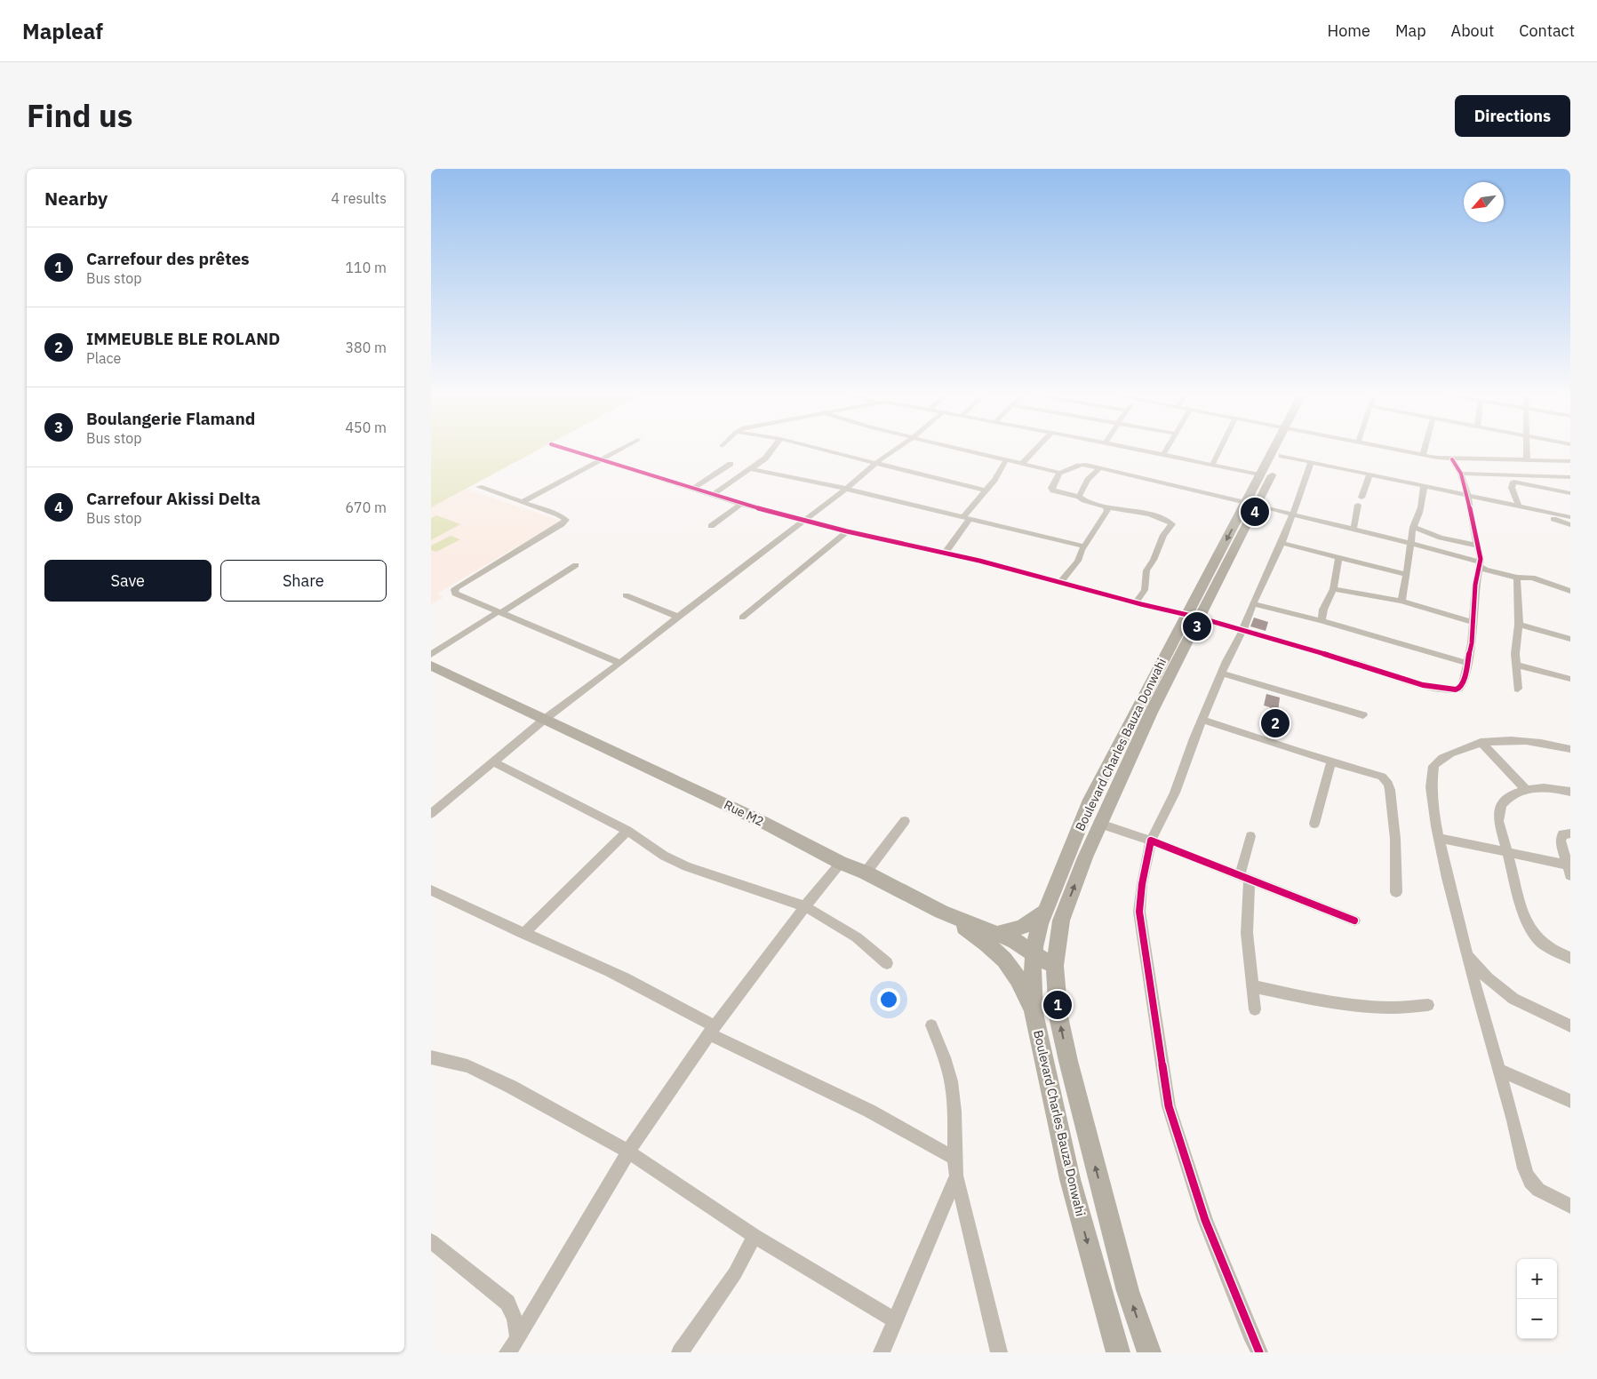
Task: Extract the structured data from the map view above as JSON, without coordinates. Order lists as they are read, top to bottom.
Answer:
{
  "streets": {
    "main road": ["Boulevard Charles Bauza Donwahi", "Rue M2"]
  },
  "crossings": [
    ["Boulevard Charles Bauza Donwahi", "Rue M2"]
  ],
  "north": "bottom left",
  "page": {
    "header": "Mapleaf",
    "nav": [
      "Home",
      "Map",
      "About",
      "Contact"
    ],
    "title": "Find us",
    "buttons": [
      "Directions",
      ["Save", "Share"]
    ],
    "heading": ["Nearby", "4 results"],
    "list": [
      {
        "mark": "1",
        "name": "Carrefour des prêtes",
        "note": "Bus stop",
        "value": "110 m"
      },
      {
        "mark": "2",
        "name": "IMMEUBLE BLE ROLAND",
        "note": "Place",
        "value": "380 m"
      },
      {
        "mark": "3",
        "name": "Boulangerie Flamand",
        "note": "Bus stop",
        "value": "450 m"
      },
      {
        "mark": "4",
        "name": "Carrefour Akissi Delta",
        "note": "Bus stop",
        "value": "670 m"
      }
    ],
    "pins": [
      "4",
      "3",
      "2",
      "1"
    ],
    "map_buttons": ["+", "−"]
  }
}
